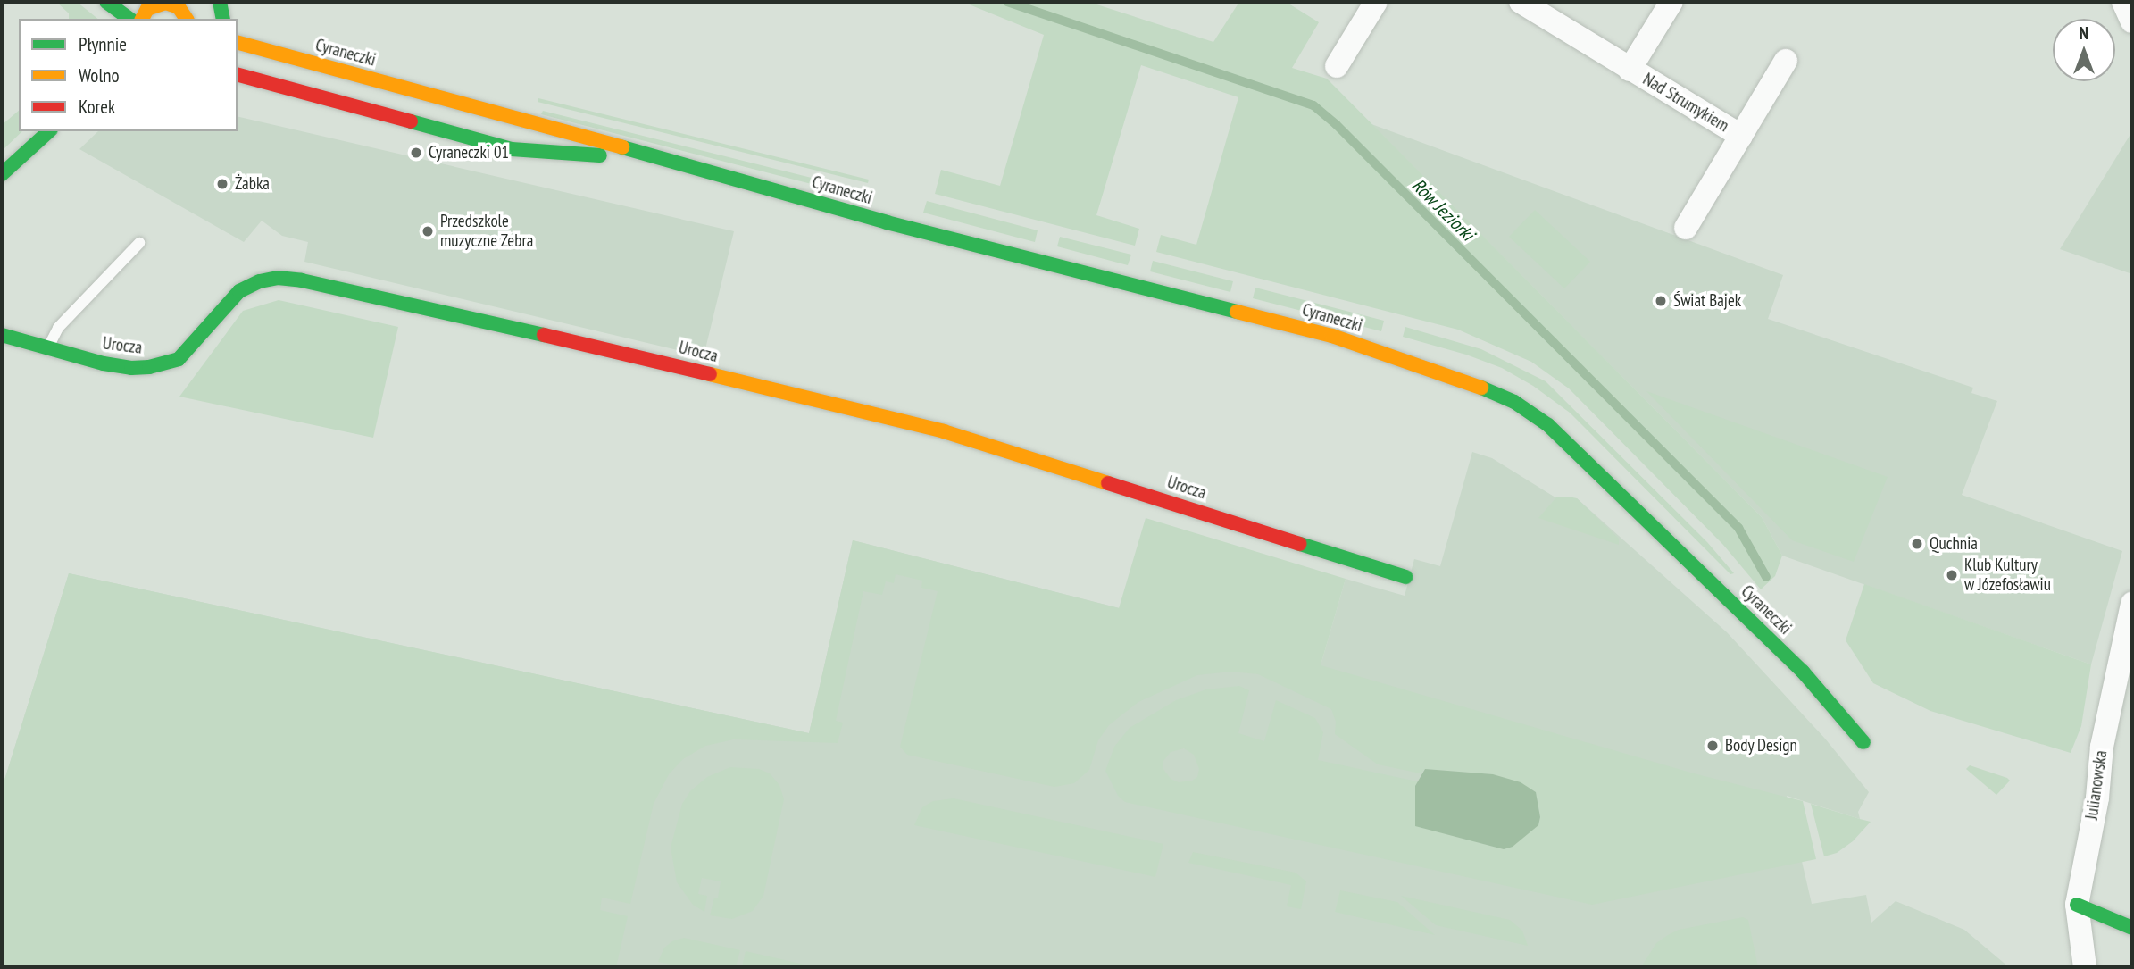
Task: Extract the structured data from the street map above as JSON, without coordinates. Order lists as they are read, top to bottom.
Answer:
{
  "streets": {
    "street": [
      "Cyraneczki",
      "Nad Strumykiem",
      "Urocza",
      "Julianowska"
    ]
  },
  "water": ["Rów Jeziorki"],
  "places": [
    "Cyraneczki 01",
    "Żabka",
    "Przedszkole muzyczne Zebra",
    "Świat Bajek",
    "Quchnia",
    "Klub Kultury w Józefosławiu",
    "Body Design"
  ],
  "legend": ["Płynnie", "Wolno", "Korek"],
  "north": "top"
}
